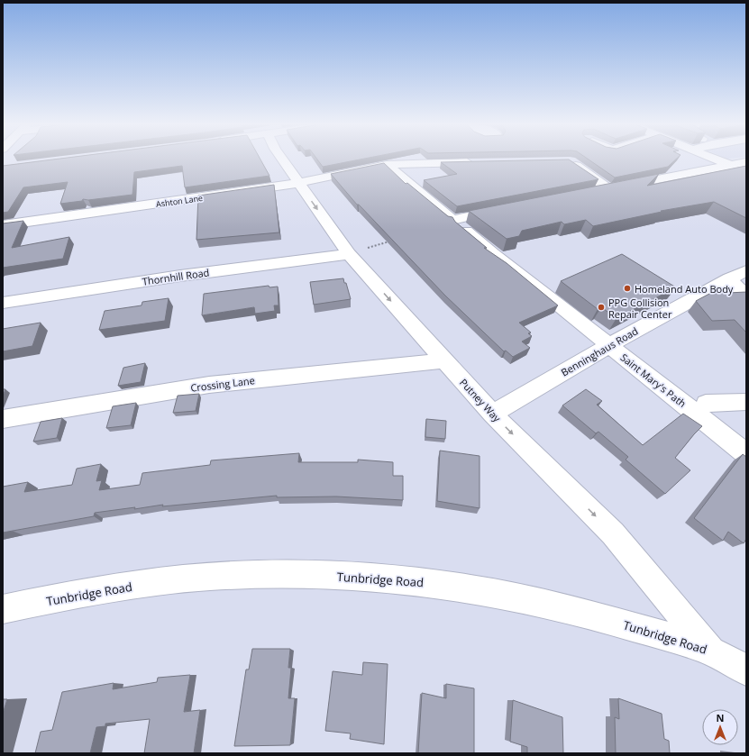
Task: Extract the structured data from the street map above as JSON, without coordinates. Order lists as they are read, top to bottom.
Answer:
{
  "streets": {
    "street": [
      "Ashton Lane",
      "Thornhill Road",
      "Benninghaus Road",
      "Saint Mary's Path",
      "Crossing Lane",
      "Putney Way",
      "Tunbridge Road"
    ]
  },
  "crossings": [
    ["Ashton Lane", "Saint Mary's Path"],
    ["Ashton Lane", "Putney Way"],
    ["Thornhill Road", "Putney Way"],
    ["Benninghaus Road", "Saint Mary's Path"],
    ["Benninghaus Road", "Putney Way"],
    ["Crossing Lane", "Putney Way"],
    ["Putney Way", "Tunbridge Road"]
  ],
  "one_way": ["Putney Way"],
  "places": ["Homeland Auto Body", "PPG Collision Repair Center"],
  "north": "top"
}
